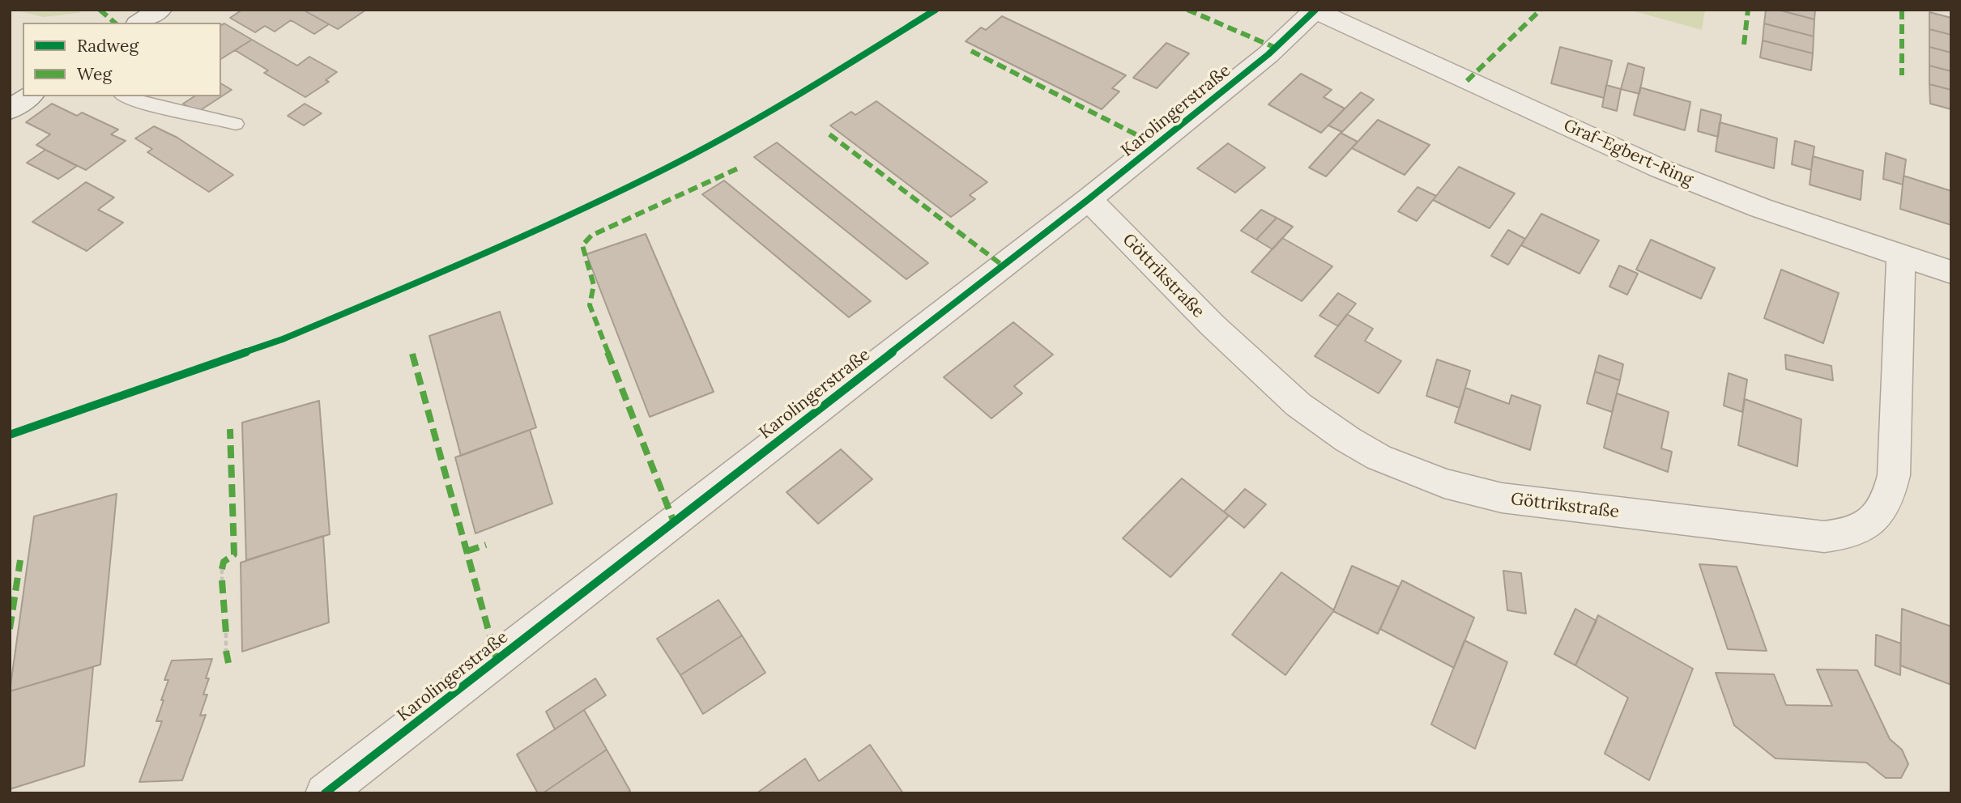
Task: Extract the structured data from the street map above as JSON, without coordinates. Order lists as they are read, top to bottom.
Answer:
{
  "streets": {
    "street": ["Karolingerstraße", "Graf-Egbert-Ring", "Göttrikstraße"]
  },
  "crossings": [
    ["Karolingerstraße", "Graf-Egbert-Ring"],
    ["Karolingerstraße", "Göttrikstraße"],
    ["Graf-Egbert-Ring", "Göttrikstraße"]
  ],
  "legend": ["Radweg", "Weg"]
}
